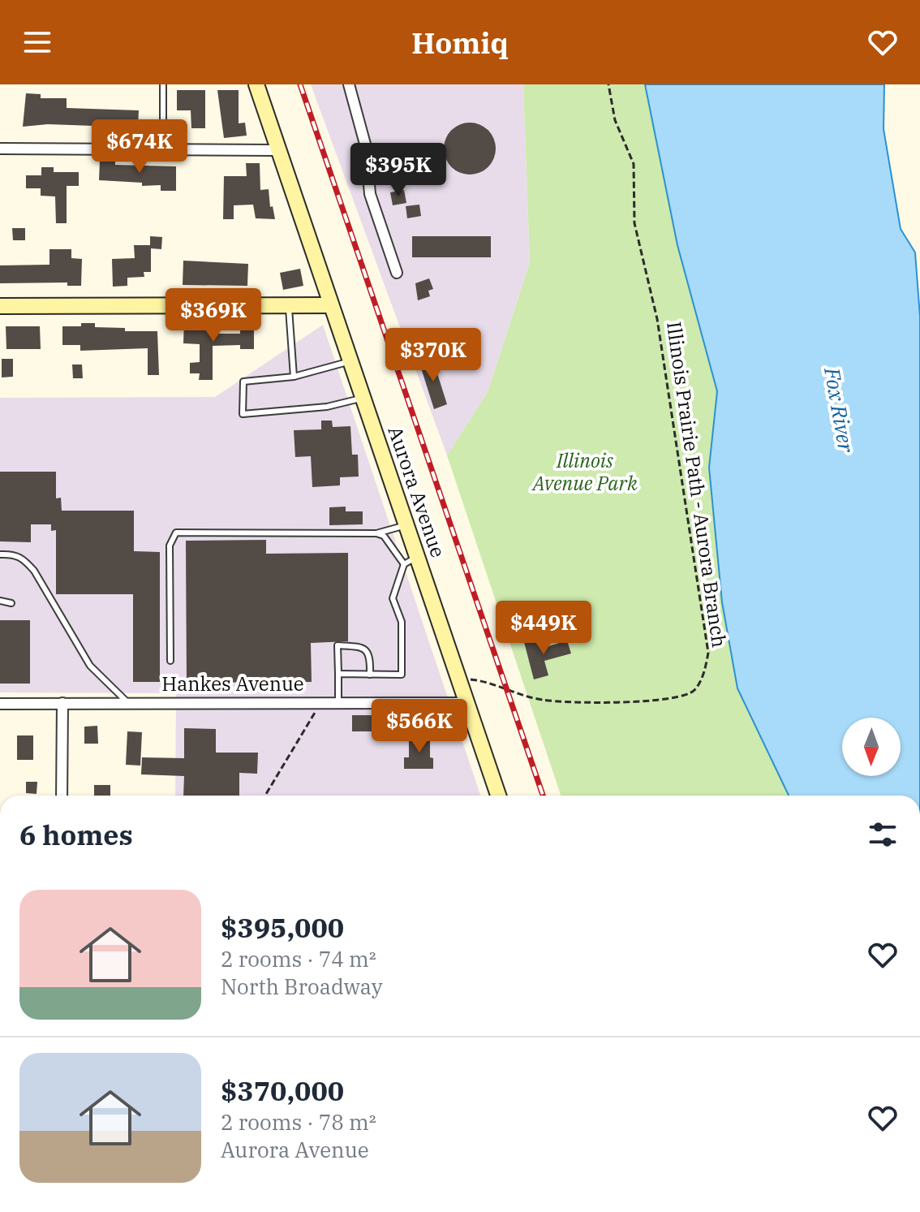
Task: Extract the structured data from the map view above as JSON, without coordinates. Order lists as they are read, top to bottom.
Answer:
{
  "streets": {
    "main road": ["Aurora Avenue"],
    "street": ["Hankes Avenue"],
    "path": ["Illinois Prairie Path - Aurora Branch"]
  },
  "crossings": [
    ["Illinois Prairie Path - Aurora Branch", "Aurora Avenue"],
    ["Aurora Avenue", "Hankes Avenue"]
  ],
  "water": ["Fox River"],
  "parks": ["Illinois Avenue Park"],
  "north": "bottom",
  "page": {
    "header": "Homiq",
    "price": [
      "$674K",
      "$395K",
      "$369K",
      "$370K",
      "$449K",
      "$566K"
    ],
    "heading": "6 homes",
    "list": [
      {
        "name": "$395,000",
        "note": "2 rooms · 74 m² · North Broadway"
      },
      {
        "name": "$370,000",
        "note": "2 rooms · 78 m² · Aurora Avenue"
      }
    ]
  }
}
